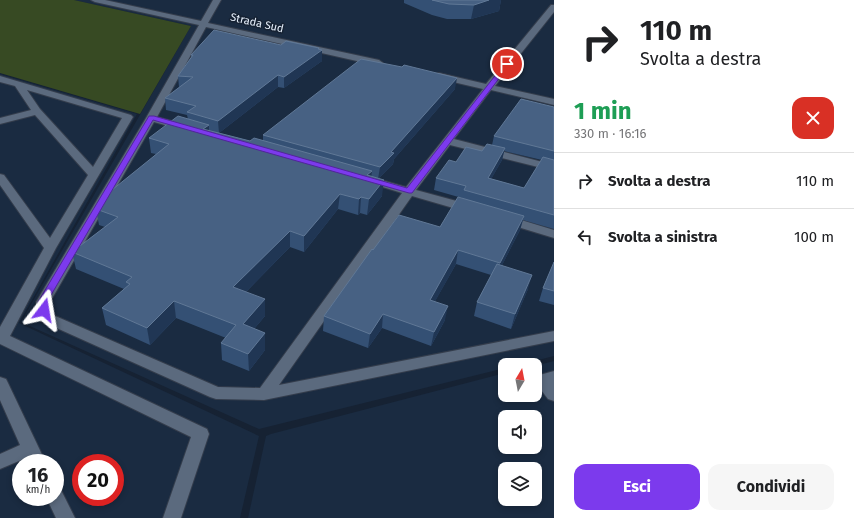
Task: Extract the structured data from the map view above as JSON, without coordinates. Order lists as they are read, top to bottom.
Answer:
{
  "streets": {
    "lane": ["Strada Sud"]
  },
  "north": "top",
  "page": {
    "turn": ["110 m", "Svolta a destra"],
    "heading": ["1 min", "330 m · 16:16"],
    "list": [
      {
        "name": "Svolta a destra",
        "value": "110 m"
      },
      {
        "name": "Svolta a sinistra",
        "value": "100 m"
      }
    ],
    "speed": "16 km/h",
    "limit": "20",
    "buttons": ["Esci", "Condividi"]
  }
}
